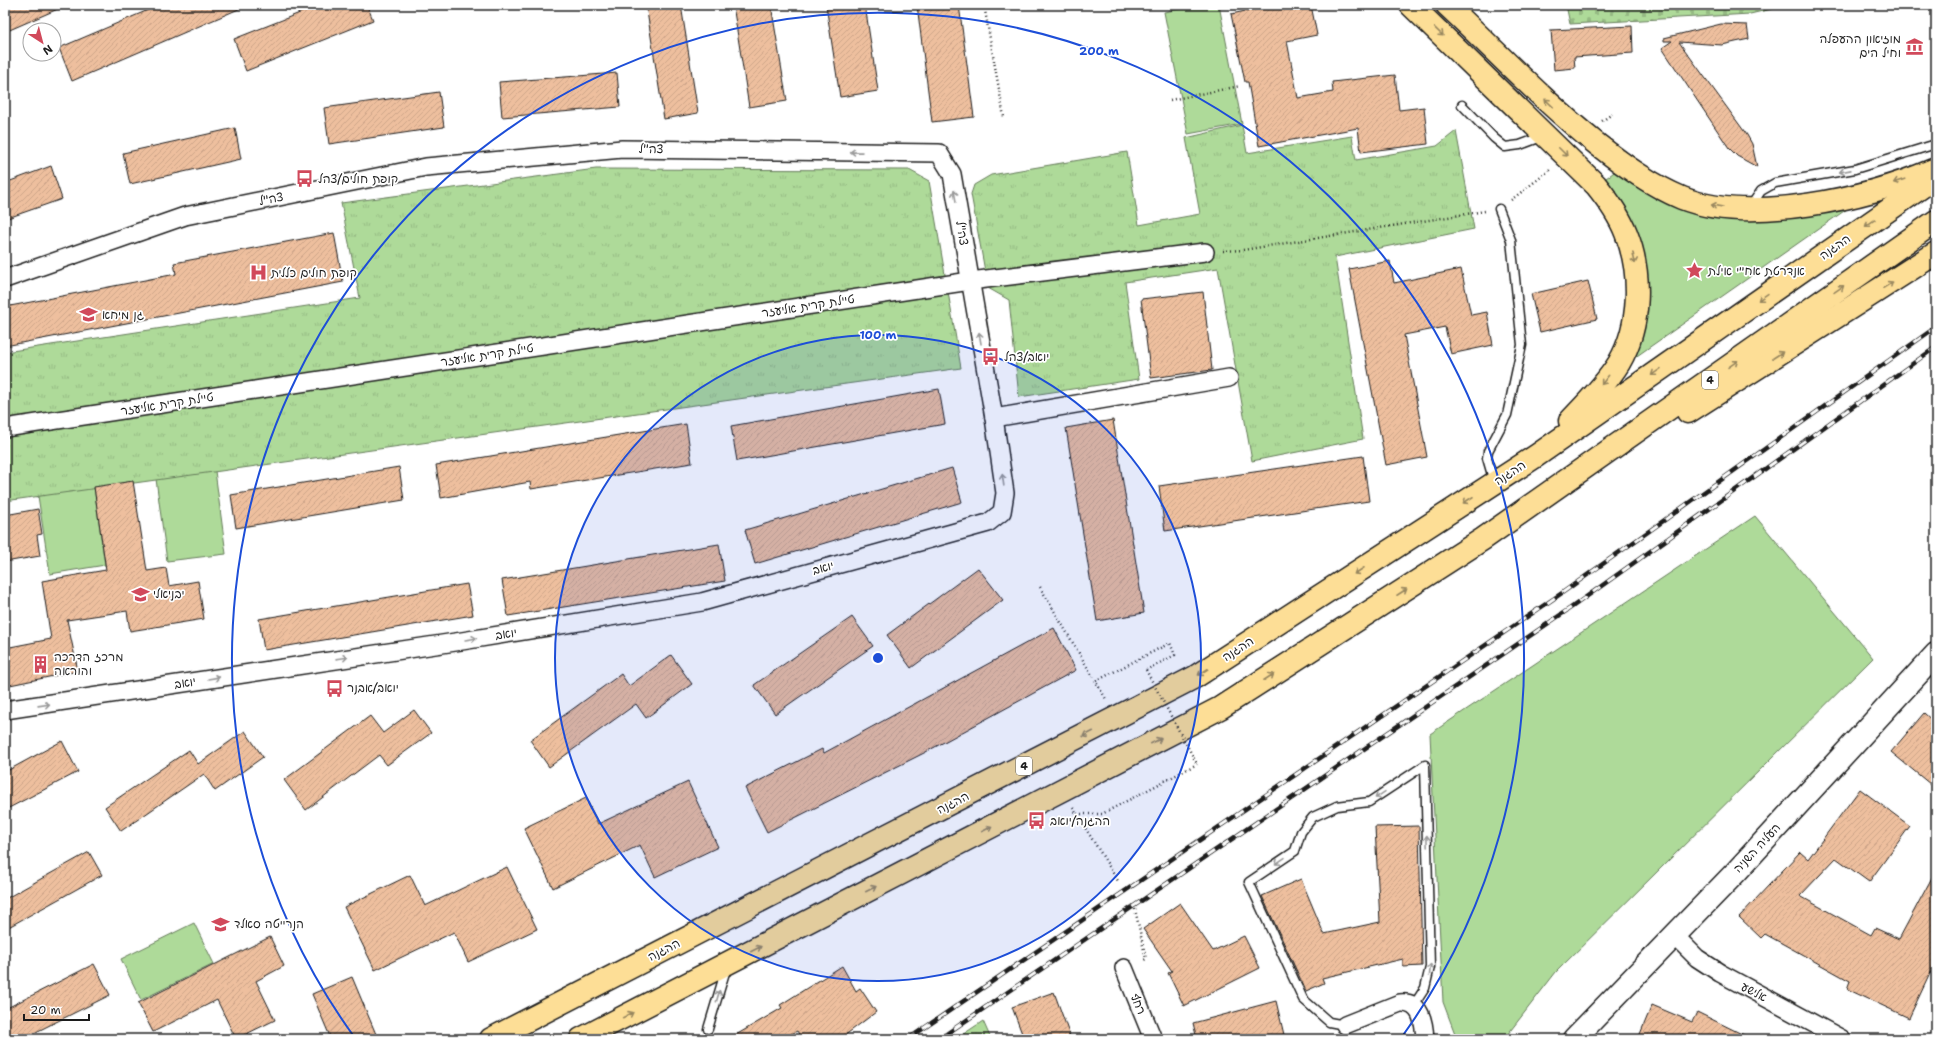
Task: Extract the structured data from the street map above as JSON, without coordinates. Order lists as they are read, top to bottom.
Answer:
{
  "streets": {
    "highway": ["ההגנה", "4"],
    "street": [
      "צה\"ל",
      "טיילת קרית אליעזר",
      "יואב",
      "העליה השניה",
      "אלישע",
      "רחף"
    ]
  },
  "crossings": [
    ["צה\"ל", "טיילת קרית אליעזר"],
    ["צה\"ל", "יואב"],
    ["העליה השניה", "אלישע"]
  ],
  "one_way": ["יואב"],
  "places": {
    "museum": ["מוזיאון ההעפלה וחיל הים"],
    "bus stop": [
      "קופת חולים/צהל",
      "יואב/צהל",
      "יואב/אבנר",
      "ההגנה/יואב"
    ],
    "place": ["אנדרטת אח\"י אילת"],
    "hospital": ["קופת חולים כללית"],
    "school or university": ["גן מיחא", "יבניאלי", "הנרייטה סאלד"],
    "building": ["מרכז הדרכה והוראה"]
  },
  "scale_bar": "20 m",
  "north": "bottom right",
  "rings": ["200 m", "100 m"]
}
